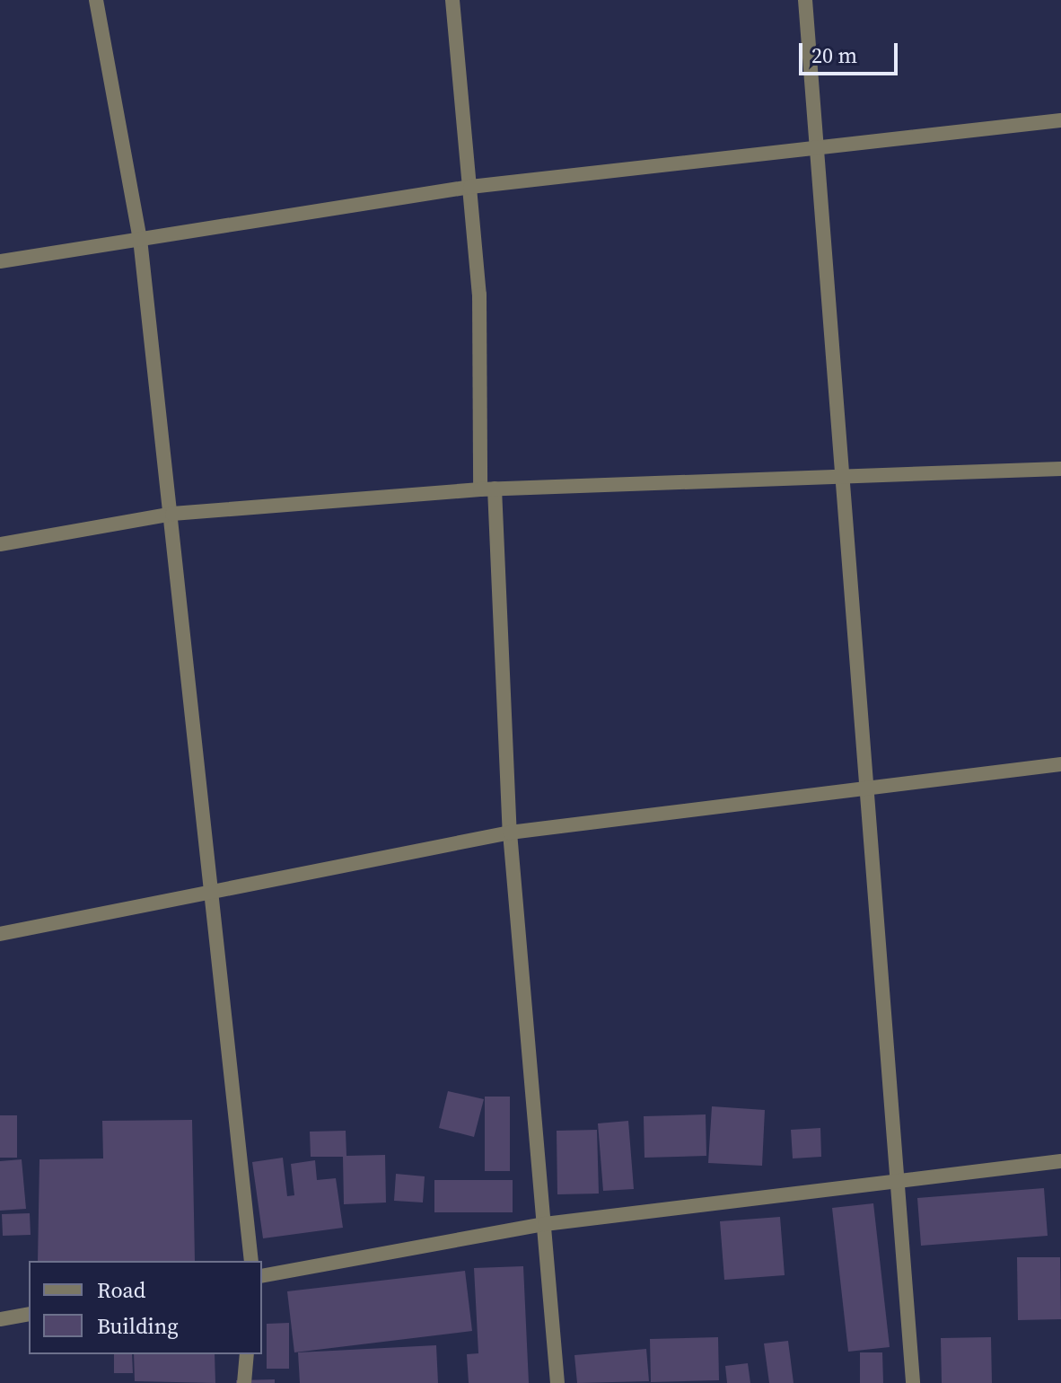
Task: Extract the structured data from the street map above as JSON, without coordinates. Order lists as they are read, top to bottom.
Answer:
{
  "legend": ["Road", "Building"],
  "scale_bar": "20 m"
}
